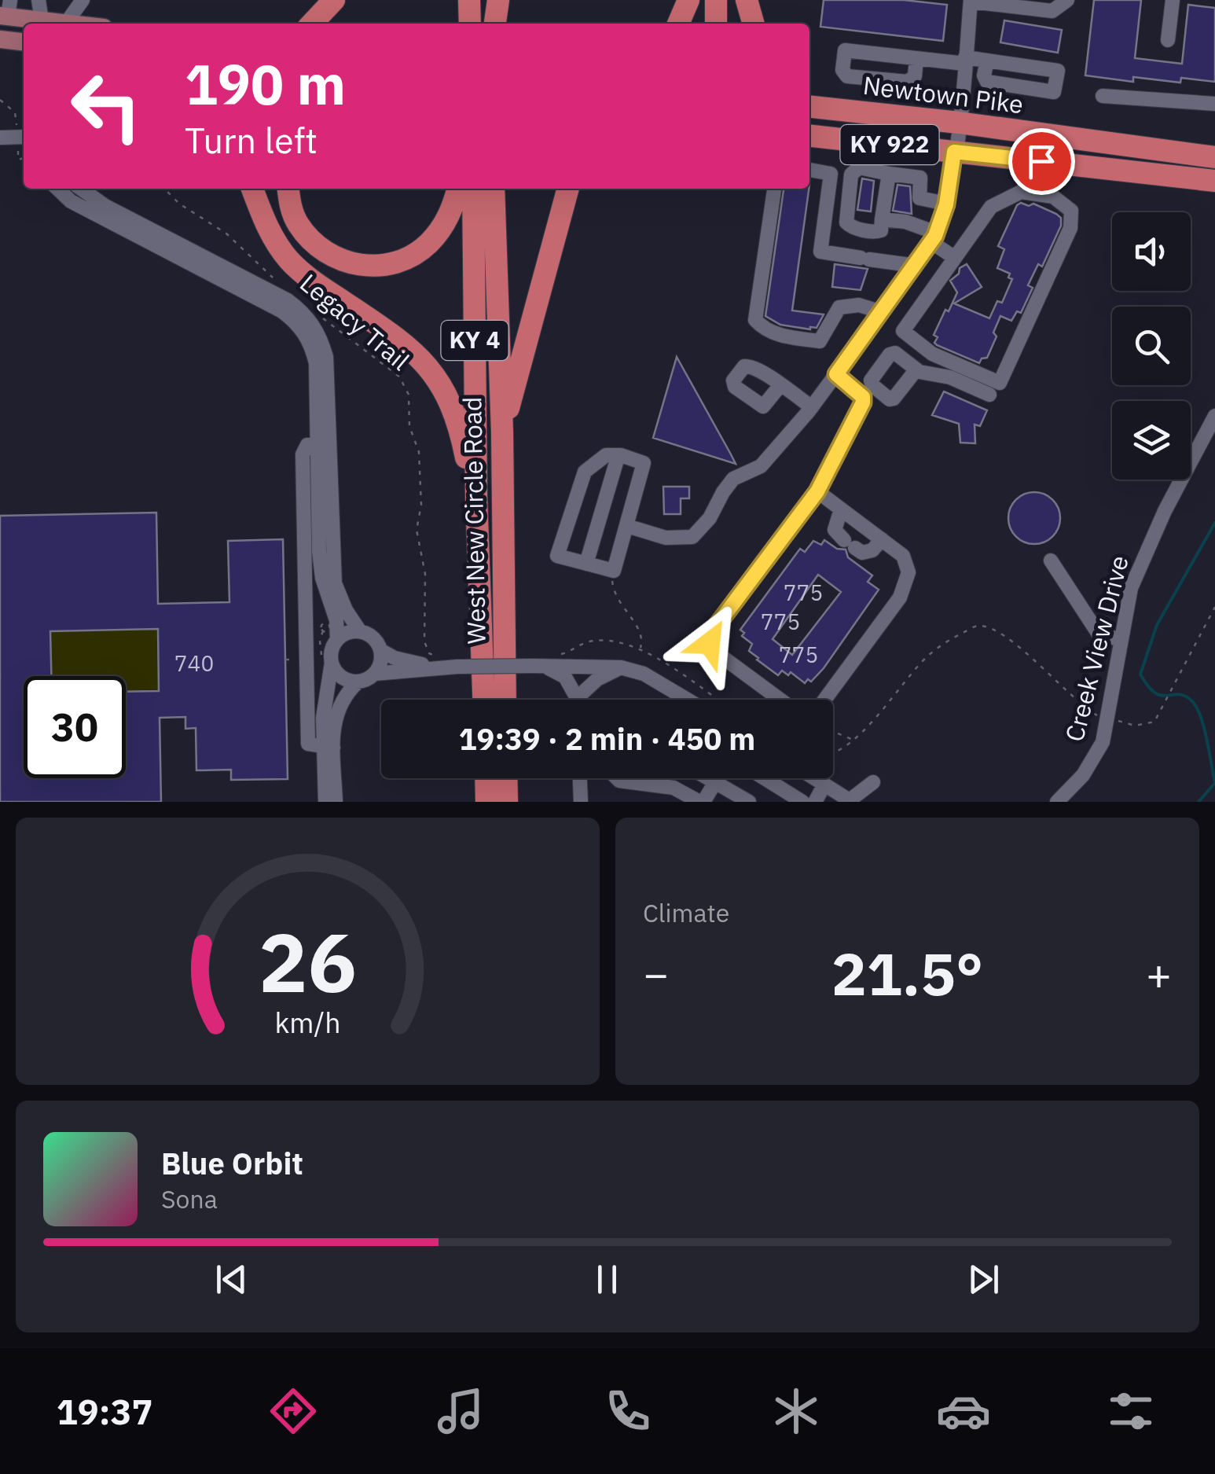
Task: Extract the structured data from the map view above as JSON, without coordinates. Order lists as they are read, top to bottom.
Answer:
{
  "streets": {
    "highway": [
      "Newtown Pike",
      "KY 922",
      "KY 4",
      "West New Circle Road"
    ],
    "street": ["Creek View Drive"],
    "path": ["Legacy Trail"]
  },
  "house_numbers": [
    "775",
    "775",
    "775",
    "740"
  ],
  "page": {
    "turn": ["190 m", "Turn left"],
    "limit": "30",
    "trip": "19:39 · 2 min · 450 m",
    "tile": "Climate",
    "heat": ["−", "21.5°", "+"],
    "song": ["Blue Orbit", "Sona"],
    "tabs": "19:37",
    "gauge": ["26", "km/h"]
  }
}
